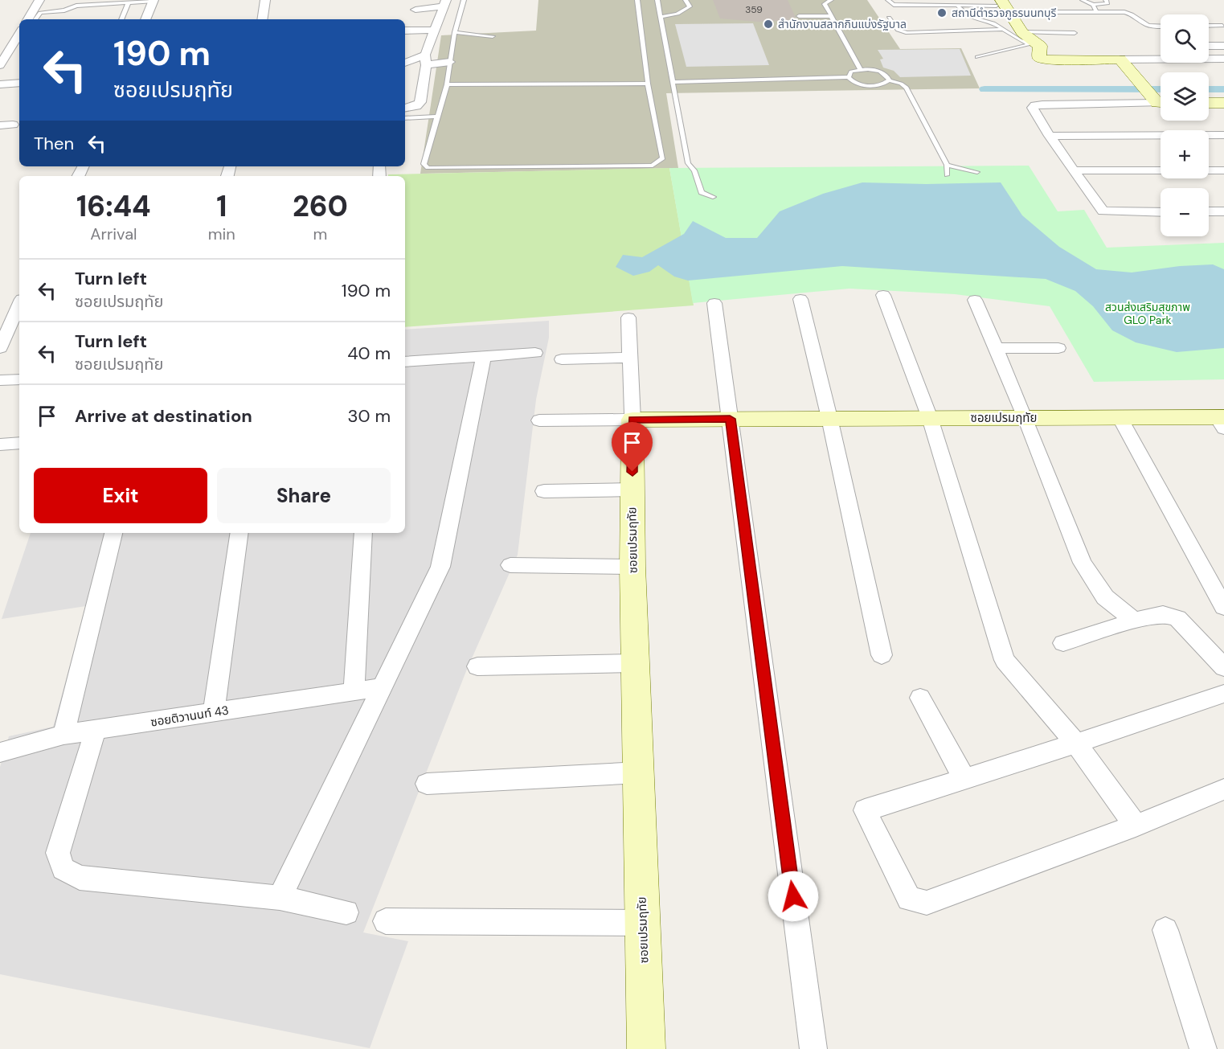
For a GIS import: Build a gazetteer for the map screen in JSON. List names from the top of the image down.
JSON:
{
  "streets": {
    "street": ["ซอยเปรมฤทัย", "ซอยติวานนท์ 43"]
  },
  "parks": ["สวนส่งเสริมสุขภาพ GLO Park"],
  "places": ["สถานีตำรวจภูธรนนทบุรี", "สำนักงานสลากกินแบ่งรัฐบาล"],
  "house_numbers": ["359"],
  "page": {
    "map_buttons": ["+", "−"],
    "turn": ["190 m", "ซอยเปรมฤทัย"],
    "then": "Then",
    "eta": [
      "16:44",
      "Arrival",
      "1",
      "min",
      "260",
      "m"
    ],
    "list": [
      {
        "name": "Turn left",
        "note": "ซอยเปรมฤทัย",
        "value": "190 m"
      },
      {
        "name": "Turn left",
        "note": "ซอยเปรมฤทัย",
        "value": "40 m"
      },
      {
        "name": "Arrive at destination",
        "value": "30 m"
      }
    ],
    "buttons": ["Exit", "Share"]
  }
}
